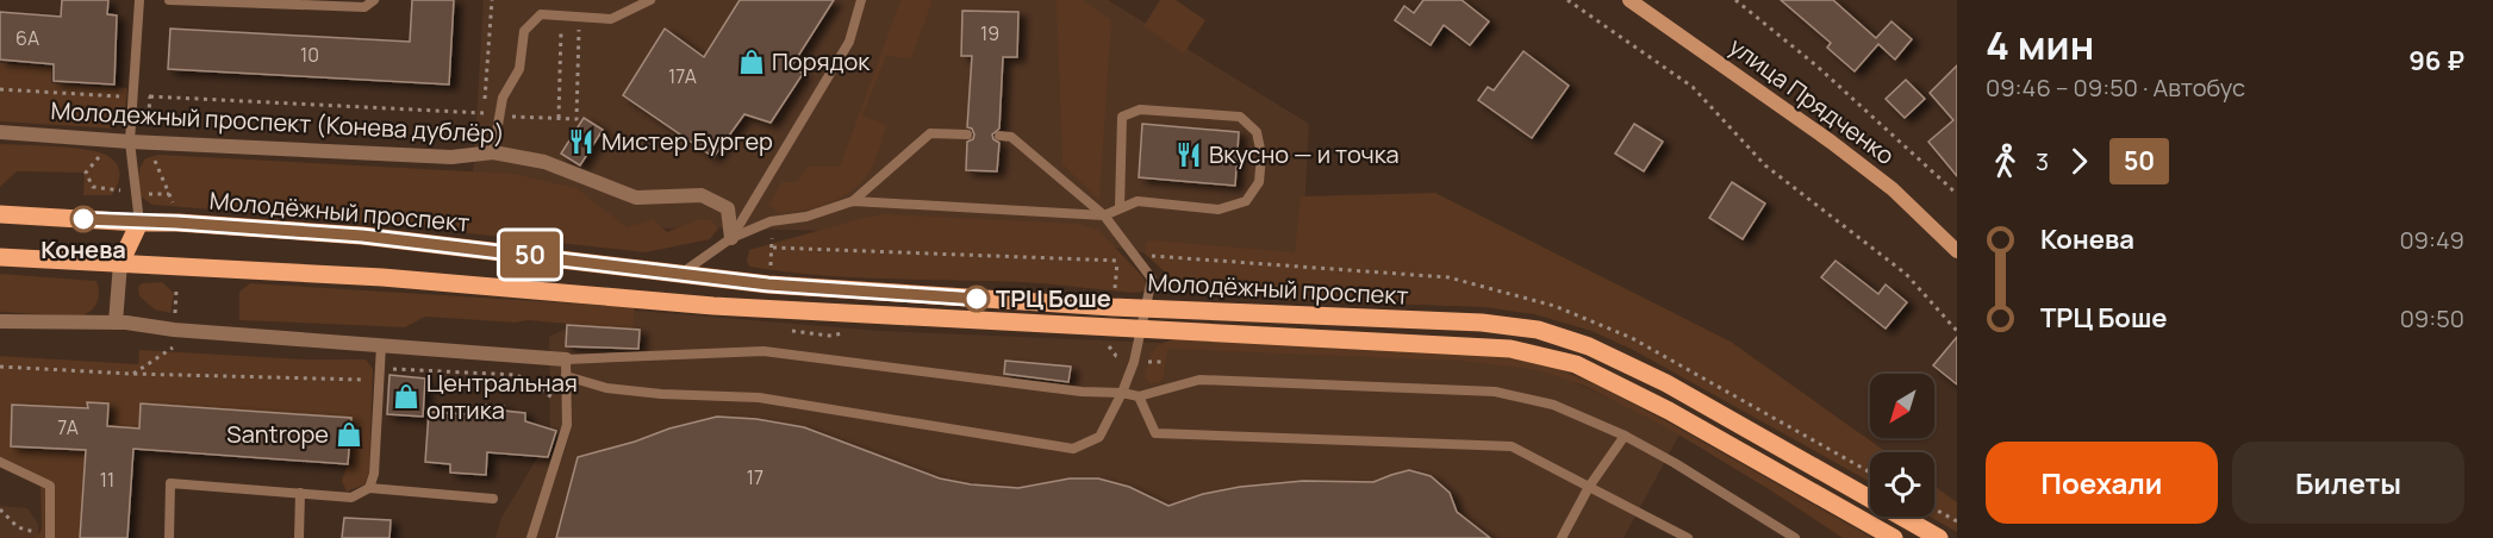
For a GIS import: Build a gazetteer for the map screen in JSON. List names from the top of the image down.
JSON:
{
  "streets": {
    "main road": ["улица Прядченко", "Молодёжный проспект"],
    "street": ["Молодежный проспект (Конева дублёр)"]
  },
  "places": {
    "shop": ["Порядок", "Центральная оптика", "Santrope"],
    "restaurant": ["Мистер Бургер", "Вкусно — и точка"],
    "other": ["Конева", "ТРЦ Боше"]
  },
  "lines": ["bus line 50"],
  "house_numbers": [
    "19",
    "6А",
    "10",
    "17А",
    "7А",
    "17",
    "11"
  ],
  "north": "bottom left",
  "page": {
    "on_map": "50",
    "heading": ["4 мин", "09:46 – 09:50 · Автобус", "96 ₽"],
    "legs": ["3", "50"],
    "list": [
      {
        "name": "Конева",
        "value": "09:49"
      },
      {
        "name": "ТРЦ Боше",
        "value": "09:50"
      }
    ],
    "buttons": ["Поехали", "Билеты"]
  }
}
